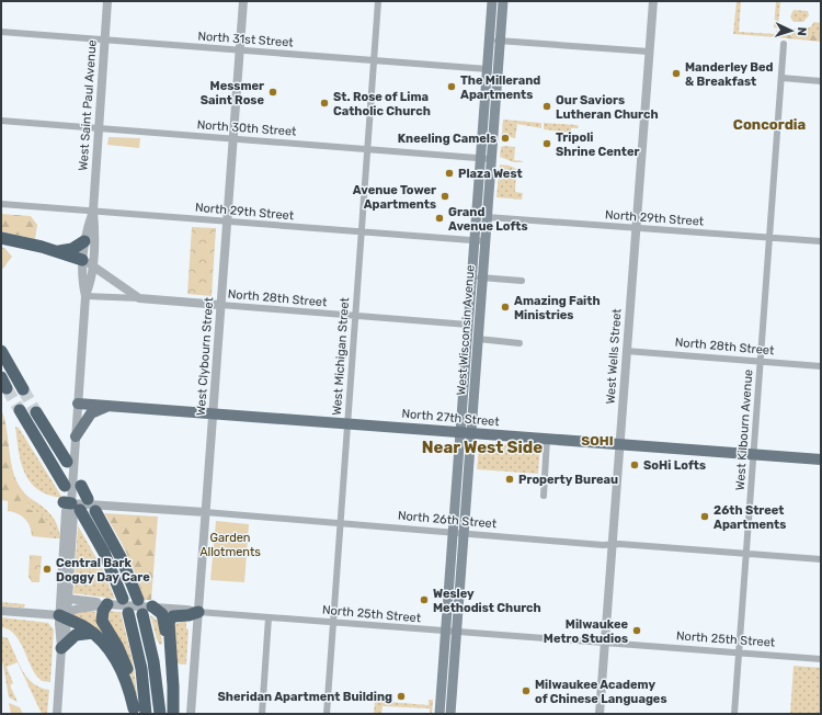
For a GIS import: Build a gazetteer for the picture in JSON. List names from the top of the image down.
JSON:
{
  "streets": {
    "main road": ["West Wisconsin Avenue", "North 27th Street"],
    "street": [
      "North 31st Street",
      "West Saint Paul Avenue",
      "North 30th Street",
      "North 29th Street",
      "North 28th Street",
      "West Clybourn Street",
      "West Michigan Street",
      "West Wells Street",
      "West Kilbourn Avenue",
      "North 26th Street",
      "North 25th Street"
    ]
  },
  "crossings": [
    ["North 31st Street", "West Saint Paul Avenue"],
    ["North 31st Street", "West Wisconsin Avenue"],
    ["North 31st Street", "West Clybourn Street"],
    ["North 31st Street", "West Michigan Street"],
    ["West Saint Paul Avenue", "North 30th Street"],
    ["West Saint Paul Avenue", "North 29th Street"],
    ["West Saint Paul Avenue", "North 28th Street"],
    ["West Saint Paul Avenue", "North 27th Street"],
    ["West Saint Paul Avenue", "North 26th Street"],
    ["West Saint Paul Avenue", "North 25th Street"],
    ["North 30th Street", "West Wisconsin Avenue"],
    ["North 30th Street", "West Clybourn Street"],
    ["North 30th Street", "West Michigan Street"],
    ["North 29th Street", "West Wisconsin Avenue"],
    ["North 29th Street", "West Clybourn Street"],
    ["North 29th Street", "West Michigan Street"],
    ["North 29th Street", "West Wells Street"],
    ["North 29th Street", "West Kilbourn Avenue"],
    ["North 28th Street", "West Wisconsin Avenue"],
    ["North 28th Street", "West Clybourn Street"],
    ["North 28th Street", "West Michigan Street"],
    ["North 28th Street", "West Wells Street"],
    ["North 28th Street", "West Kilbourn Avenue"],
    ["West Wisconsin Avenue", "North 27th Street"],
    ["West Wisconsin Avenue", "North 26th Street"],
    ["West Wisconsin Avenue", "North 25th Street"],
    ["West Clybourn Street", "North 27th Street"],
    ["West Clybourn Street", "North 26th Street"],
    ["West Clybourn Street", "North 25th Street"],
    ["West Michigan Street", "North 27th Street"],
    ["West Michigan Street", "North 26th Street"],
    ["West Michigan Street", "North 25th Street"],
    ["West Wells Street", "North 27th Street"],
    ["West Wells Street", "North 26th Street"],
    ["West Wells Street", "North 25th Street"],
    ["North 27th Street", "West Kilbourn Avenue"],
    ["West Kilbourn Avenue", "North 26th Street"],
    ["West Kilbourn Avenue", "North 25th Street"]
  ],
  "districts": ["Concordia", "SOHI", "Near West Side"],
  "parks": ["Garden Allotments"],
  "places": [
    "Manderley Bed & Breakfast",
    "The Millerand Apartments",
    "Messmer Saint Rose",
    "St. Rose of Lima Catholic Church",
    "Our Saviors Lutheran Church",
    "Kneeling Camels",
    "Tripoli Shrine Center",
    "Plaza West",
    "Avenue Tower Apartments",
    "Grand Avenue Lofts",
    "Amazing Faith Ministries",
    "SoHi Lofts",
    "Property Bureau",
    "26th Street Apartments",
    "Central Bark Doggy Day Care",
    "Wesley Methodist Church",
    "Milwaukee Metro Studios",
    "Milwaukee Academy of Chinese Languages",
    "Sheridan Apartment Building"
  ],
  "north": "right"
}
